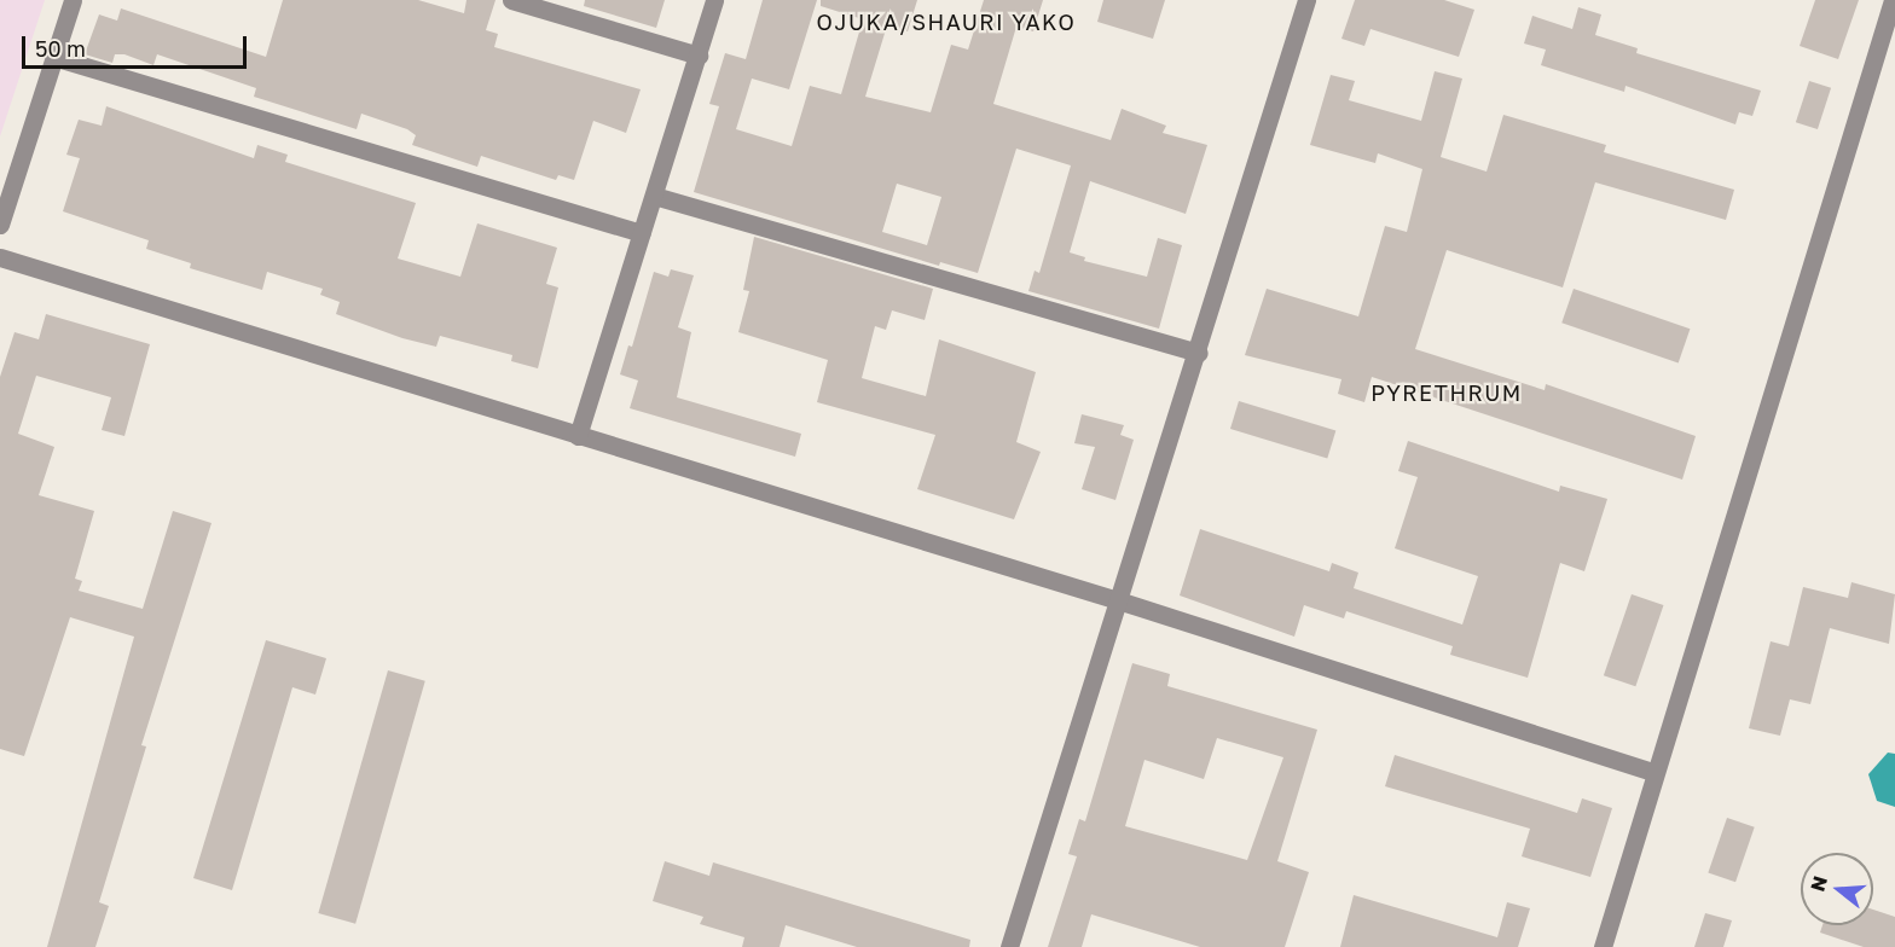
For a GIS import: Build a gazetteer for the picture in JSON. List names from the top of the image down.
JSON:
{
  "districts": ["OJUKA/SHAURI YAKO", "PYRETHRUM"],
  "scale_bar": "50 m",
  "north": "left"
}
